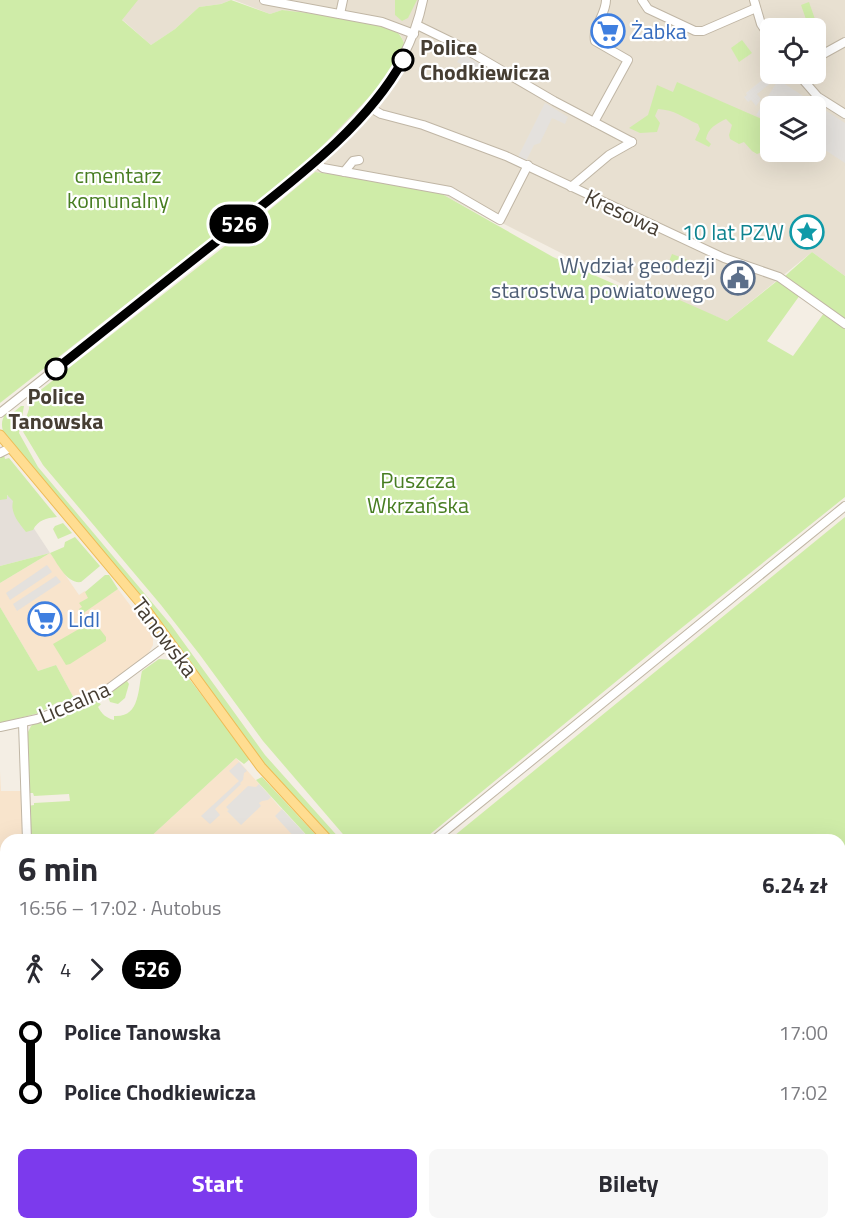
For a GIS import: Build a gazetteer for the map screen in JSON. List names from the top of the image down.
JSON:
{
  "streets": {
    "main road": ["Tanowska"],
    "street": ["Kresowa", "Licealna"]
  },
  "crossings": [
    ["Tanowska", "Licealna"]
  ],
  "parks": ["cmentarz komunalny", "Puszcza Wkrzańska"],
  "places": {
    "supermarket": ["Żabka", "Lidl"],
    "other": ["Police Chodkiewicza", "Police Tanowska"],
    "place": ["10 lat PZW"],
    "public building": ["Wydział geodezji starostwa powiatowego"]
  },
  "lines": ["bus line 526"],
  "page": {
    "on_map": "526",
    "heading": ["6 min", "16:56 – 17:02 · Autobus", "6.24 zł"],
    "legs": ["4", "526"],
    "list": [
      {
        "name": "Police Tanowska",
        "value": "17:00"
      },
      {
        "name": "Police Chodkiewicza",
        "value": "17:02"
      }
    ],
    "buttons": ["Start", "Bilety"]
  }
}
